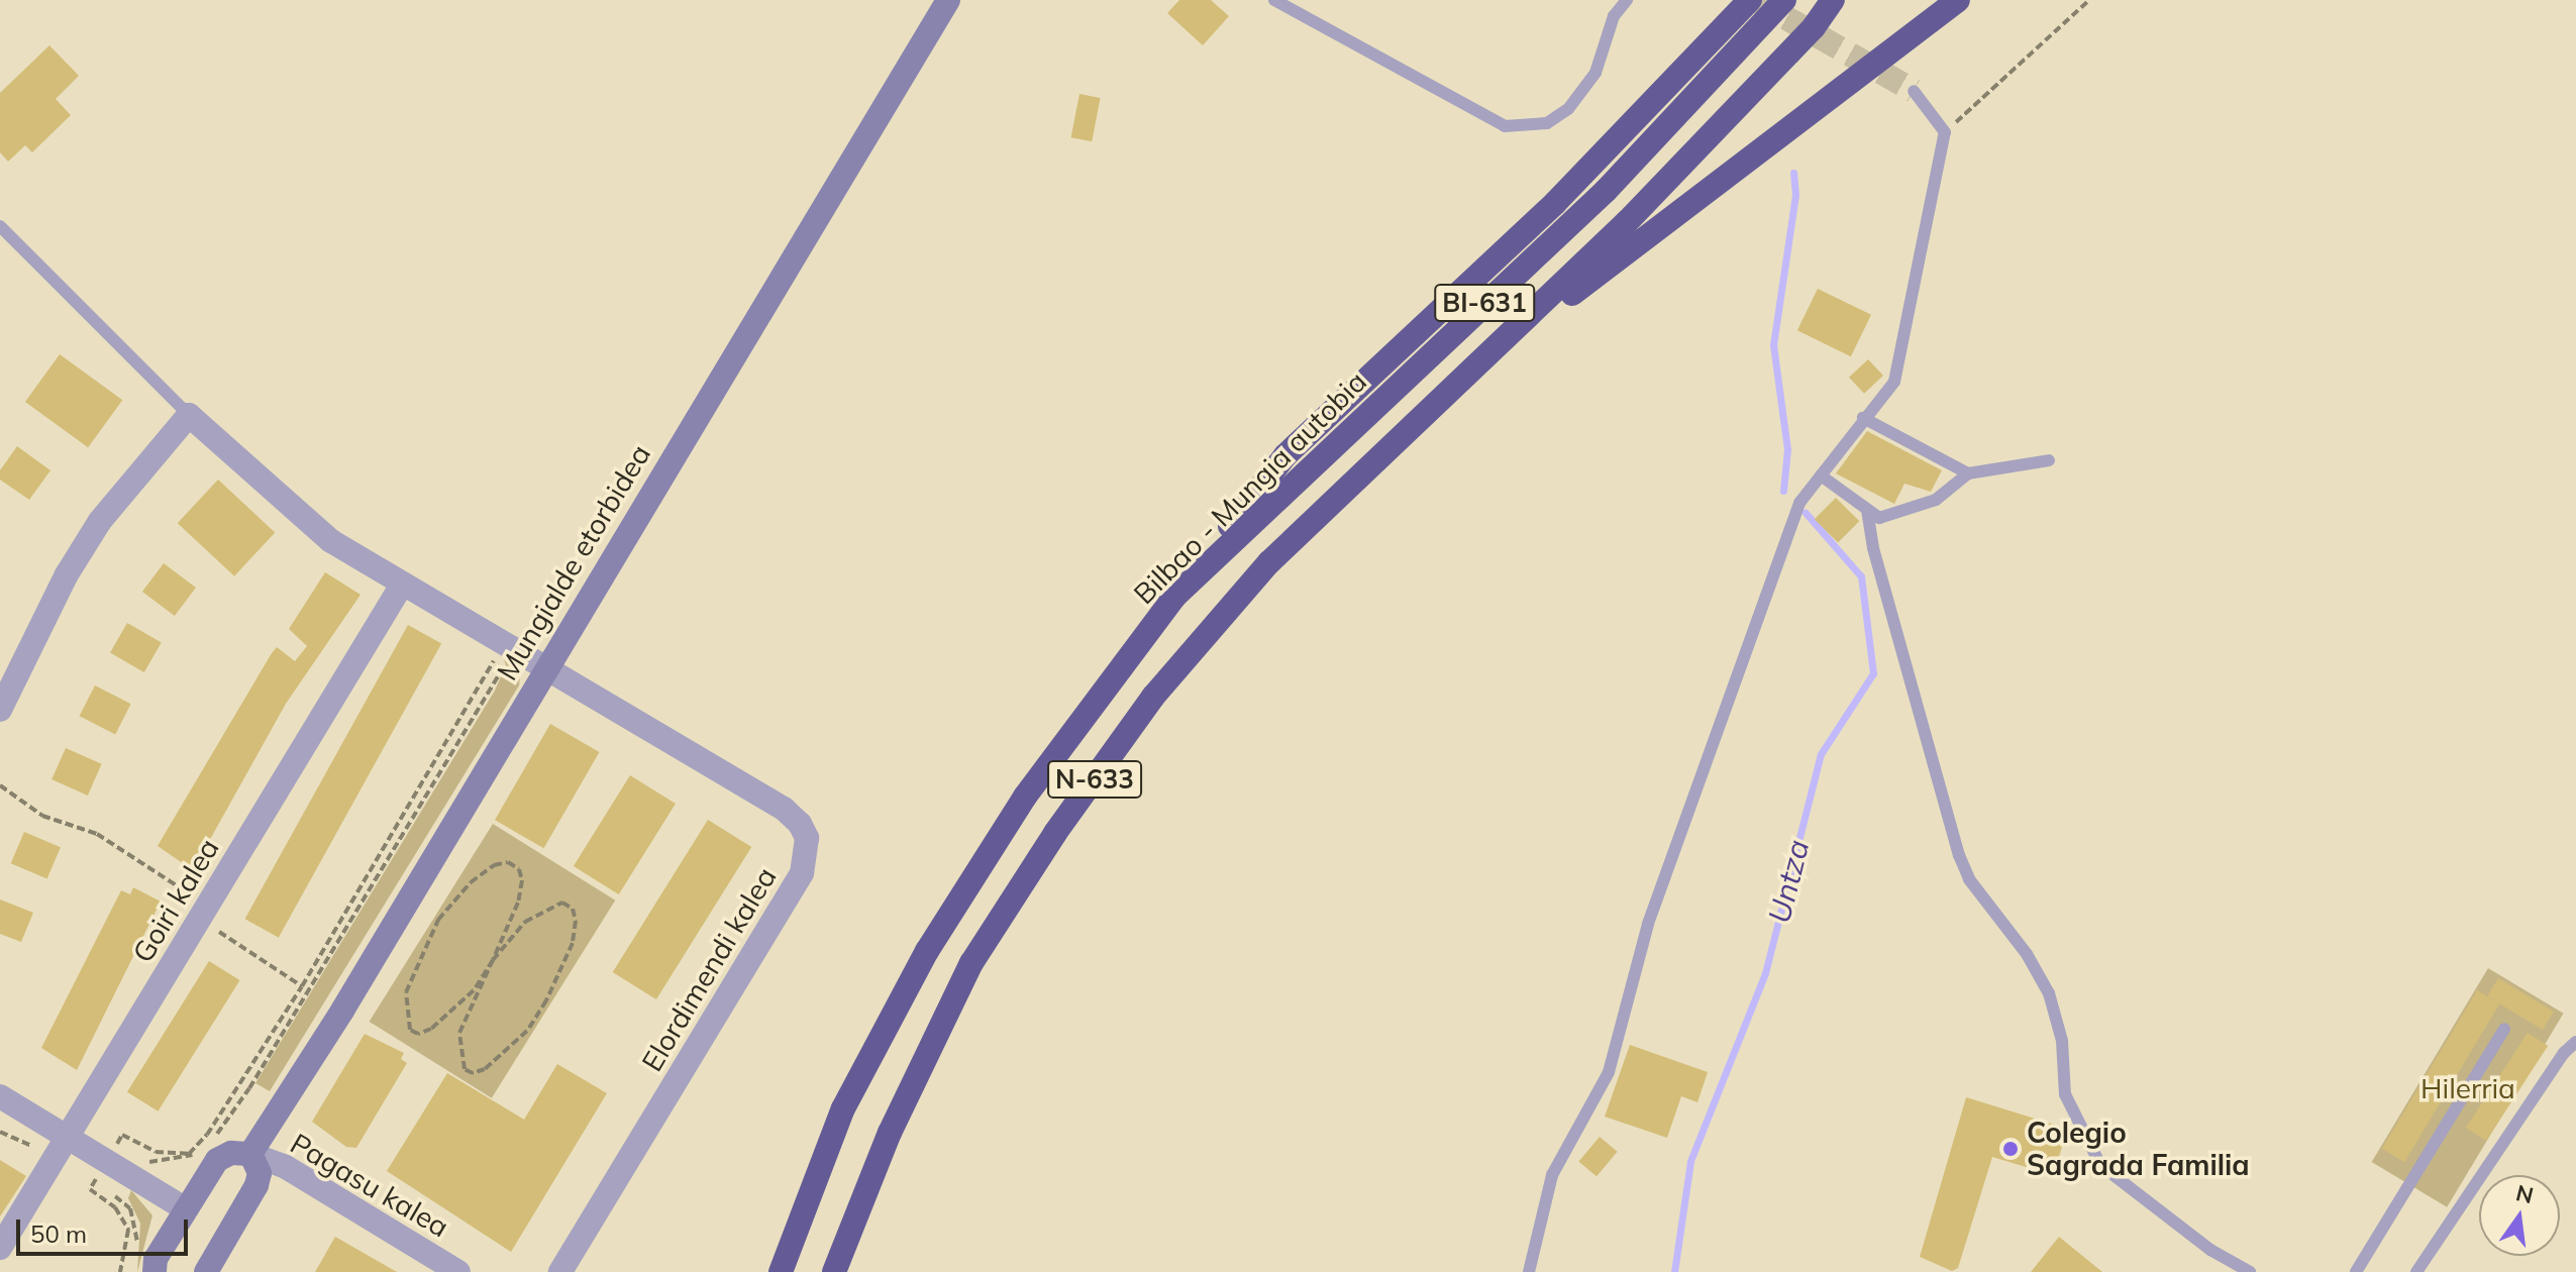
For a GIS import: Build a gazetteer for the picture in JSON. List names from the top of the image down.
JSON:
{
  "streets": {
    "highway": ["BI-631", "Bilbao - Mungia autobia", "N-633"],
    "street": [
      "Mungialde etorbidea",
      "Goiri kalea",
      "Elordimendi kalea",
      "Pagasu kalea"
    ]
  },
  "crossings": [
    ["BI-631", "N-633"],
    ["Bilbao - Mungia autobia", "N-633"],
    ["Mungialde etorbidea", "Elordimendi kalea"],
    ["Mungialde etorbidea", "Pagasu kalea"],
    ["Goiri kalea", "Elordimendi kalea"]
  ],
  "water": ["Untza"],
  "parks": ["Hilerria"],
  "places": ["Colegio Sagrada Familia"],
  "scale_bar": "50 m",
  "north": "top"
}
